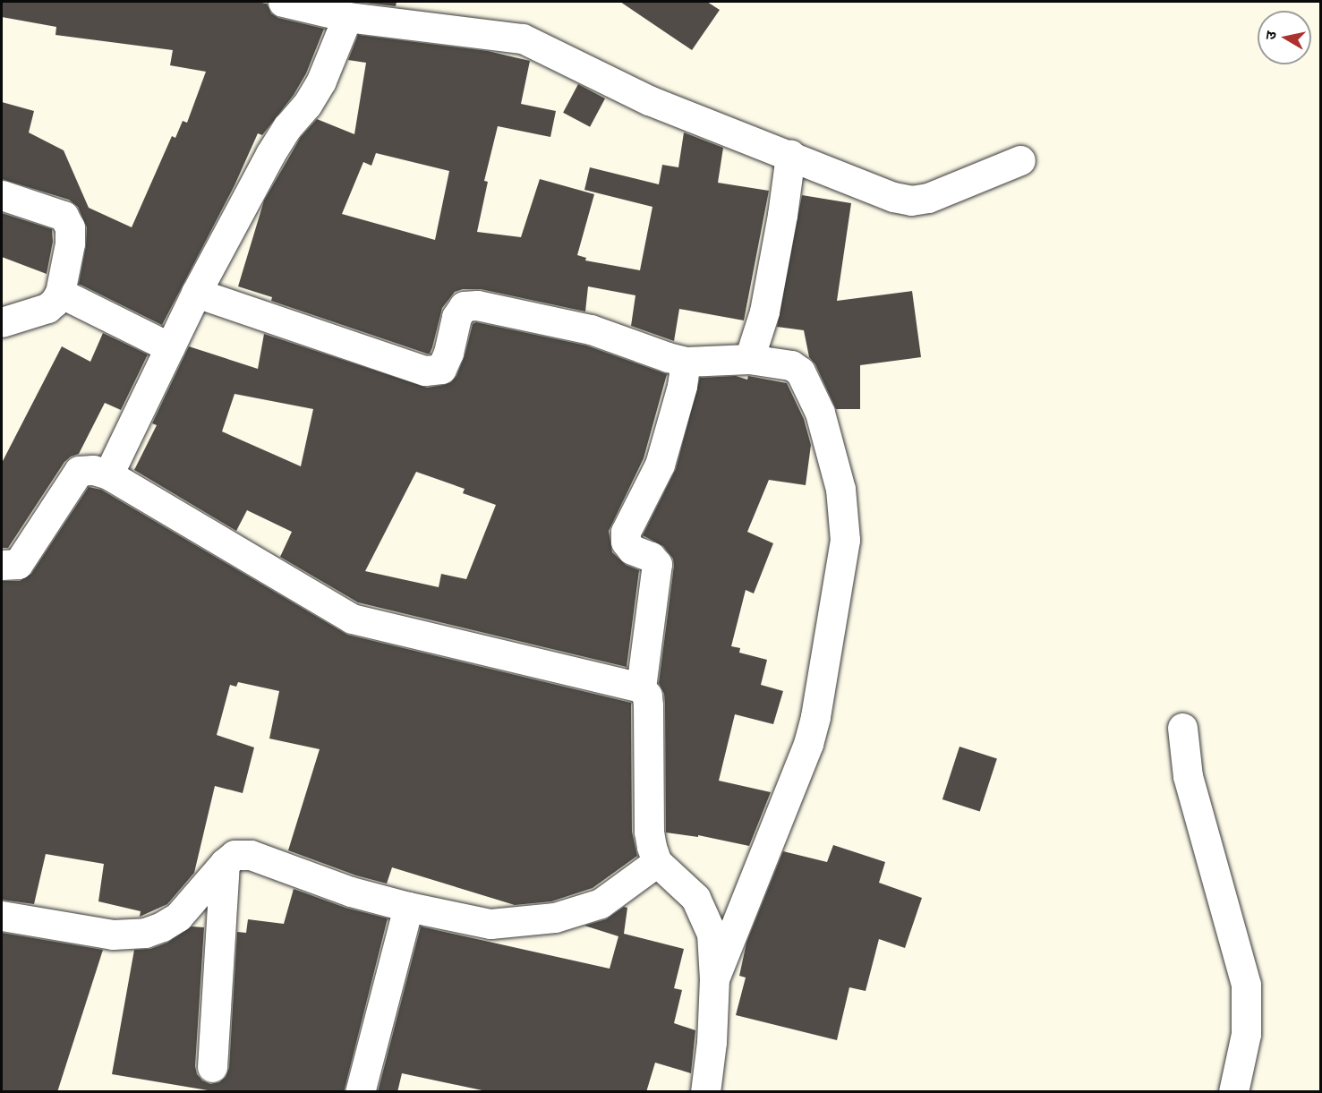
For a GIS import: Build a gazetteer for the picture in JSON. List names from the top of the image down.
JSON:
{
  "north": "left"
}
